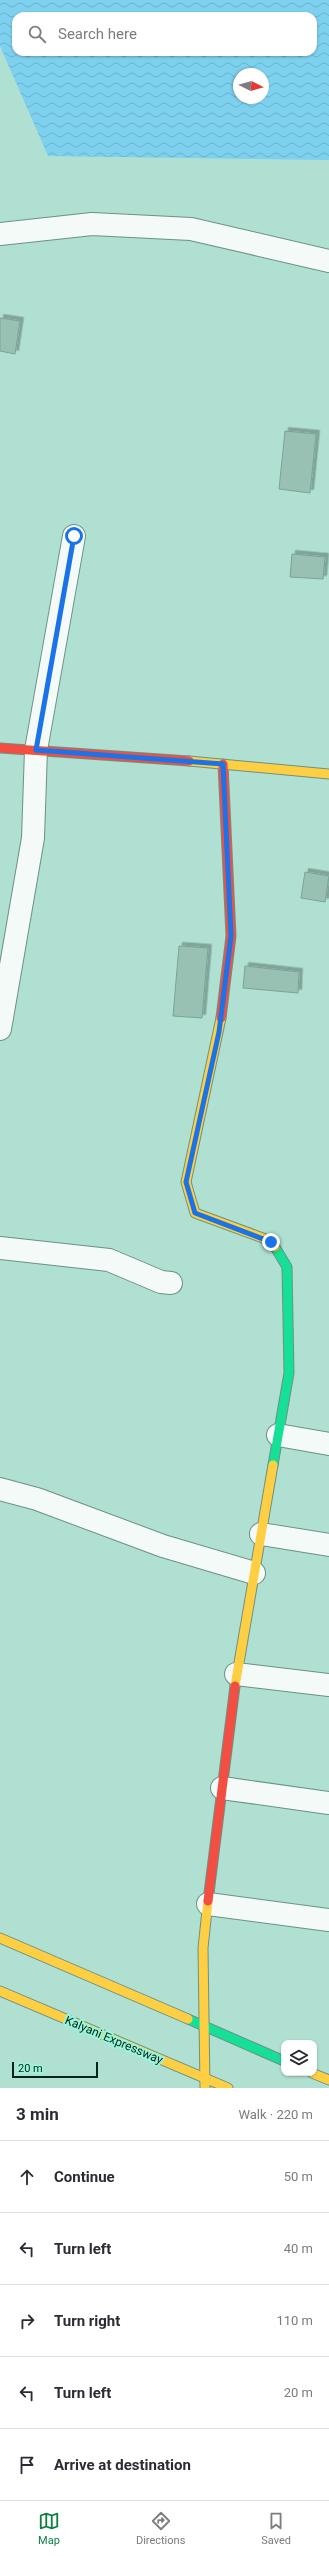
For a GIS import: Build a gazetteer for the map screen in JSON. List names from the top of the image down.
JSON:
{
  "streets": {
    "main road": ["Kalyani Expressway"]
  },
  "scale_bar": "20 m",
  "north": "right",
  "page": {
    "search": "Search here",
    "scale": "20 m",
    "heading": ["3 min", "Walk · 220 m"],
    "list": [
      ["Continue", "50 m"],
      ["Turn left", "40 m"],
      ["Turn right", "110 m"],
      ["Turn left", "20 m"],
      "Arrive at destination"
    ],
    "nav": ["Map", "Directions", "Saved"]
  }
}
